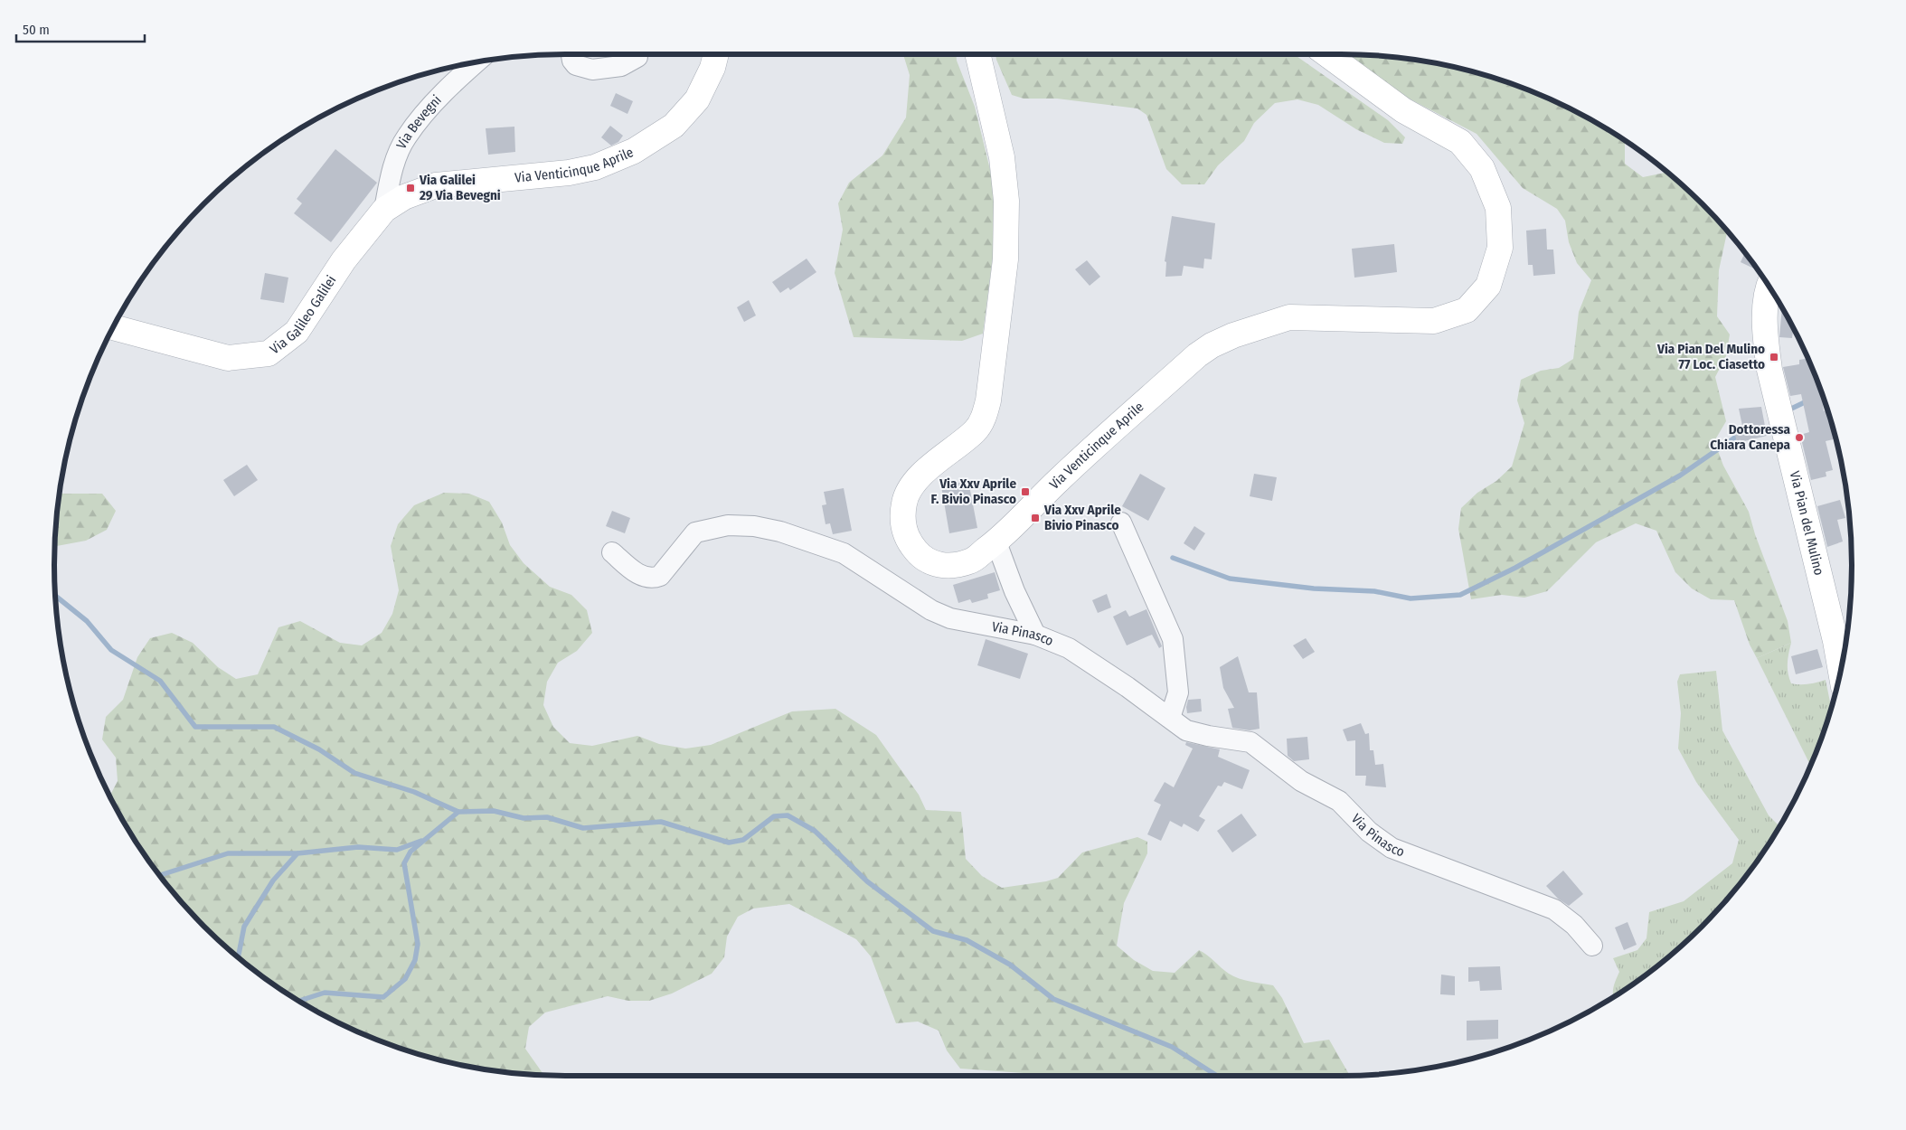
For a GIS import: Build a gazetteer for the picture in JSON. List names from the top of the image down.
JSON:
{
  "streets": {
    "main road": ["Via Venticinque Aprile", "Via Galileo Galilei", "Via Pian del Mulino"],
    "street": ["Via Bevegni", "Via Pinasco"]
  },
  "crossings": [
    ["Via Bevegni", "Via Venticinque Aprile"],
    ["Via Bevegni", "Via Galileo Galilei"],
    ["Via Venticinque Aprile", "Via Galileo Galilei"]
  ],
  "places": {
    "transit": [
      "Via Galilei 29 Via Bevegni",
      "Via Pian Del Mulino 77 Loc. Ciasetto",
      "Via Xxv Aprile F. Bivio Pinasco",
      "Via Xxv Aprile Bivio Pinasco"
    ],
    "other": ["Dottoressa Chiara Canepa"]
  },
  "scale_bar": "50 m"
}
